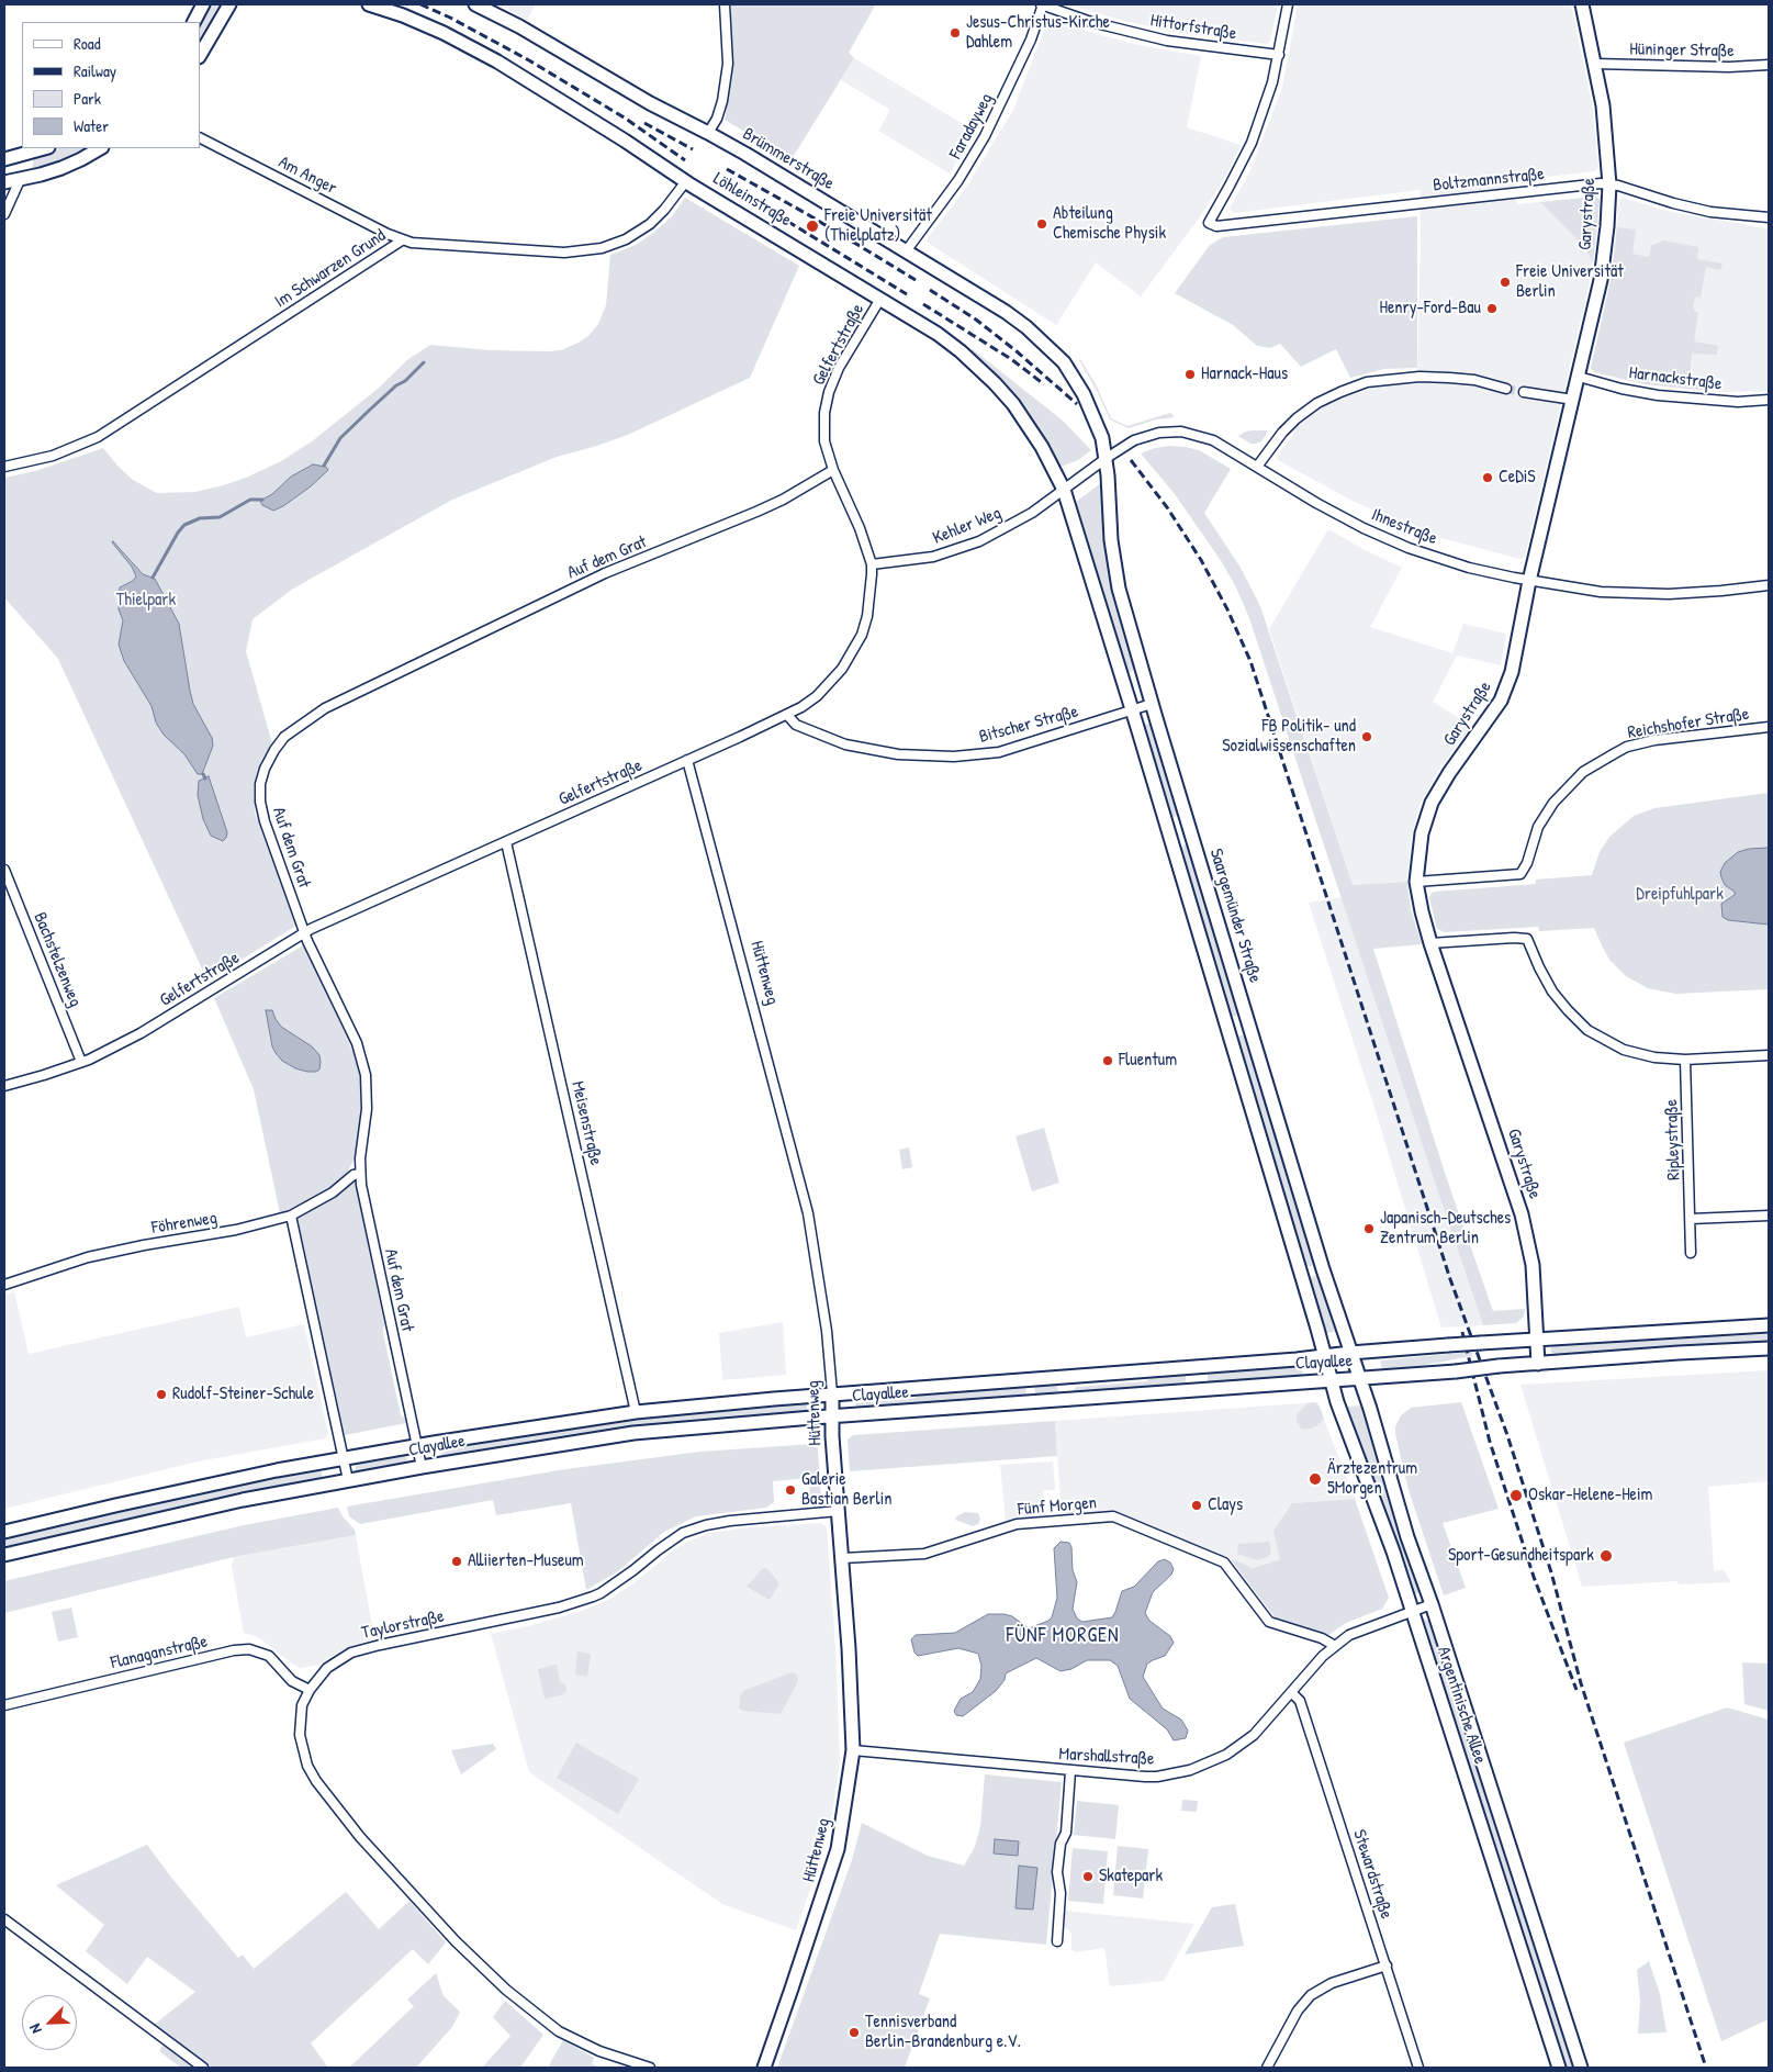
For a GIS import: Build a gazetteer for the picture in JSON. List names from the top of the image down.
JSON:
{
  "streets": {
    "main road": [
      "Brümmerstraße",
      "Löhleinstraße",
      "Garystraße",
      "Saargemünder Straße",
      "Hüttenweg",
      "Clayallee",
      "Argentinische Allee"
    ],
    "street": [
      "Hittorfstraße",
      "Hüninger Straße",
      "Faradayweg",
      "Am Anger",
      "Boltzmannstraße",
      "Im Schwarzen Grund",
      "Gelfertstraße",
      "Harnackstraße",
      "Kehler Weg",
      "Ihnestraße",
      "Auf dem Grat",
      "Reichshofer Straße",
      "Bitscher Straße",
      "Bachstelzenweg",
      "Meisenstraße",
      "Ripleystraße",
      "Föhrenweg",
      "Fünf Morgen",
      "Taylorstraße",
      "Flanaganstraße",
      "Marshallstraße",
      "Stewardstraße"
    ]
  },
  "crossings": [
    ["Hittorfstraße", "Faradayweg"],
    ["Hittorfstraße", "Boltzmannstraße"],
    ["Hüninger Straße", "Garystraße"],
    ["Faradayweg", "Brümmerstraße"],
    ["Brümmerstraße", "Ihnestraße"],
    ["Brümmerstraße", "Saargemünder Straße"],
    ["Am Anger", "Im Schwarzen Grund"],
    ["Boltzmannstraße", "Garystraße"],
    ["Löhleinstraße", "Im Schwarzen Grund"],
    ["Löhleinstraße", "Gelfertstraße"],
    ["Löhleinstraße", "Kehler Weg"],
    ["Löhleinstraße", "Ihnestraße"],
    ["Garystraße", "Harnackstraße"],
    ["Garystraße", "Ihnestraße"],
    ["Garystraße", "Reichshofer Straße"],
    ["Garystraße", "Clayallee"],
    ["Gelfertstraße", "Kehler Weg"],
    ["Gelfertstraße", "Auf dem Grat"],
    ["Gelfertstraße", "Bitscher Straße"],
    ["Gelfertstraße", "Bachstelzenweg"],
    ["Gelfertstraße", "Hüttenweg"],
    ["Gelfertstraße", "Meisenstraße"],
    ["Kehler Weg", "Ihnestraße"],
    ["Ihnestraße", "Saargemünder Straße"],
    ["Auf dem Grat", "Föhrenweg"],
    ["Auf dem Grat", "Clayallee"],
    ["Bitscher Straße", "Saargemünder Straße"],
    ["Saargemünder Straße", "Clayallee"],
    ["Saargemünder Straße", "Argentinische Allee"],
    ["Hüttenweg", "Clayallee"],
    ["Hüttenweg", "Fünf Morgen"],
    ["Hüttenweg", "Taylorstraße"],
    ["Hüttenweg", "Marshallstraße"],
    ["Meisenstraße", "Clayallee"],
    ["Clayallee", "Argentinische Allee"],
    ["Fünf Morgen", "Marshallstraße"],
    ["Taylorstraße", "Flanaganstraße"],
    ["Argentinische Allee", "Marshallstraße"],
    ["Marshallstraße", "Stewardstraße"]
  ],
  "districts": ["FÜNF MORGEN"],
  "parks": ["Thielpark", "Dreipfuhlpark"],
  "places": [
    "Jesus-Christus-Kirche Dahlem",
    "Abteilung Chemische Physik",
    "Freie Universität (Thielplatz)",
    "Freie Universität Berlin",
    "Henry-Ford-Bau",
    "Harnack-Haus",
    "CeDiS",
    "FB Politik- und Sozialwissenschaften",
    "Fluentum",
    "Japanisch-Deutsches Zentrum Berlin",
    "Rudolf-Steiner-Schule",
    "Ärztezentrum 5Morgen",
    "Galerie Bastian Berlin",
    "Oskar-Helene-Heim",
    "Clays",
    "Sport-Gesundheitspark",
    "Alliierten-Museum",
    "Skatepark",
    "Tennisverband Berlin-Brandenburg e.V."
  ],
  "legend": [
    "Road",
    "Railway",
    "Park",
    "Water"
  ],
  "north": "bottom left"
}
